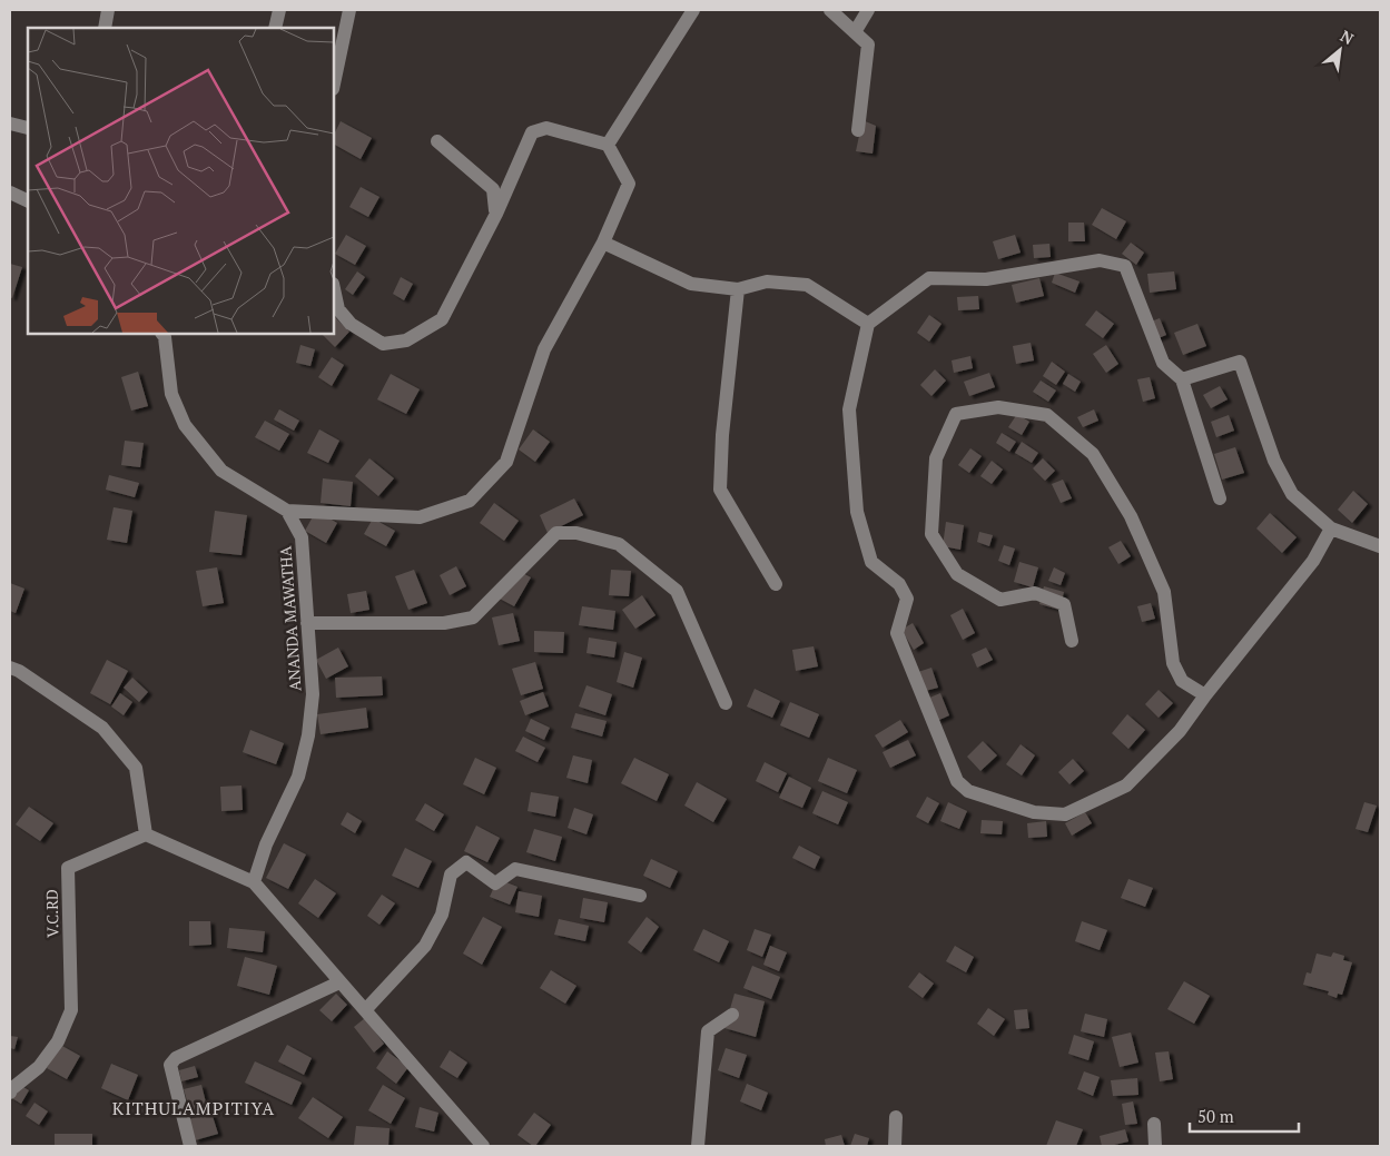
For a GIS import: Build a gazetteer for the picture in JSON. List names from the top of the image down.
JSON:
{
  "streets": {
    "street": ["ANANDA MAWATHA", "V.C.RD"]
  },
  "districts": ["KITHULAMPITIYA"],
  "scale_bar": "50 m",
  "north": "top right"
}
